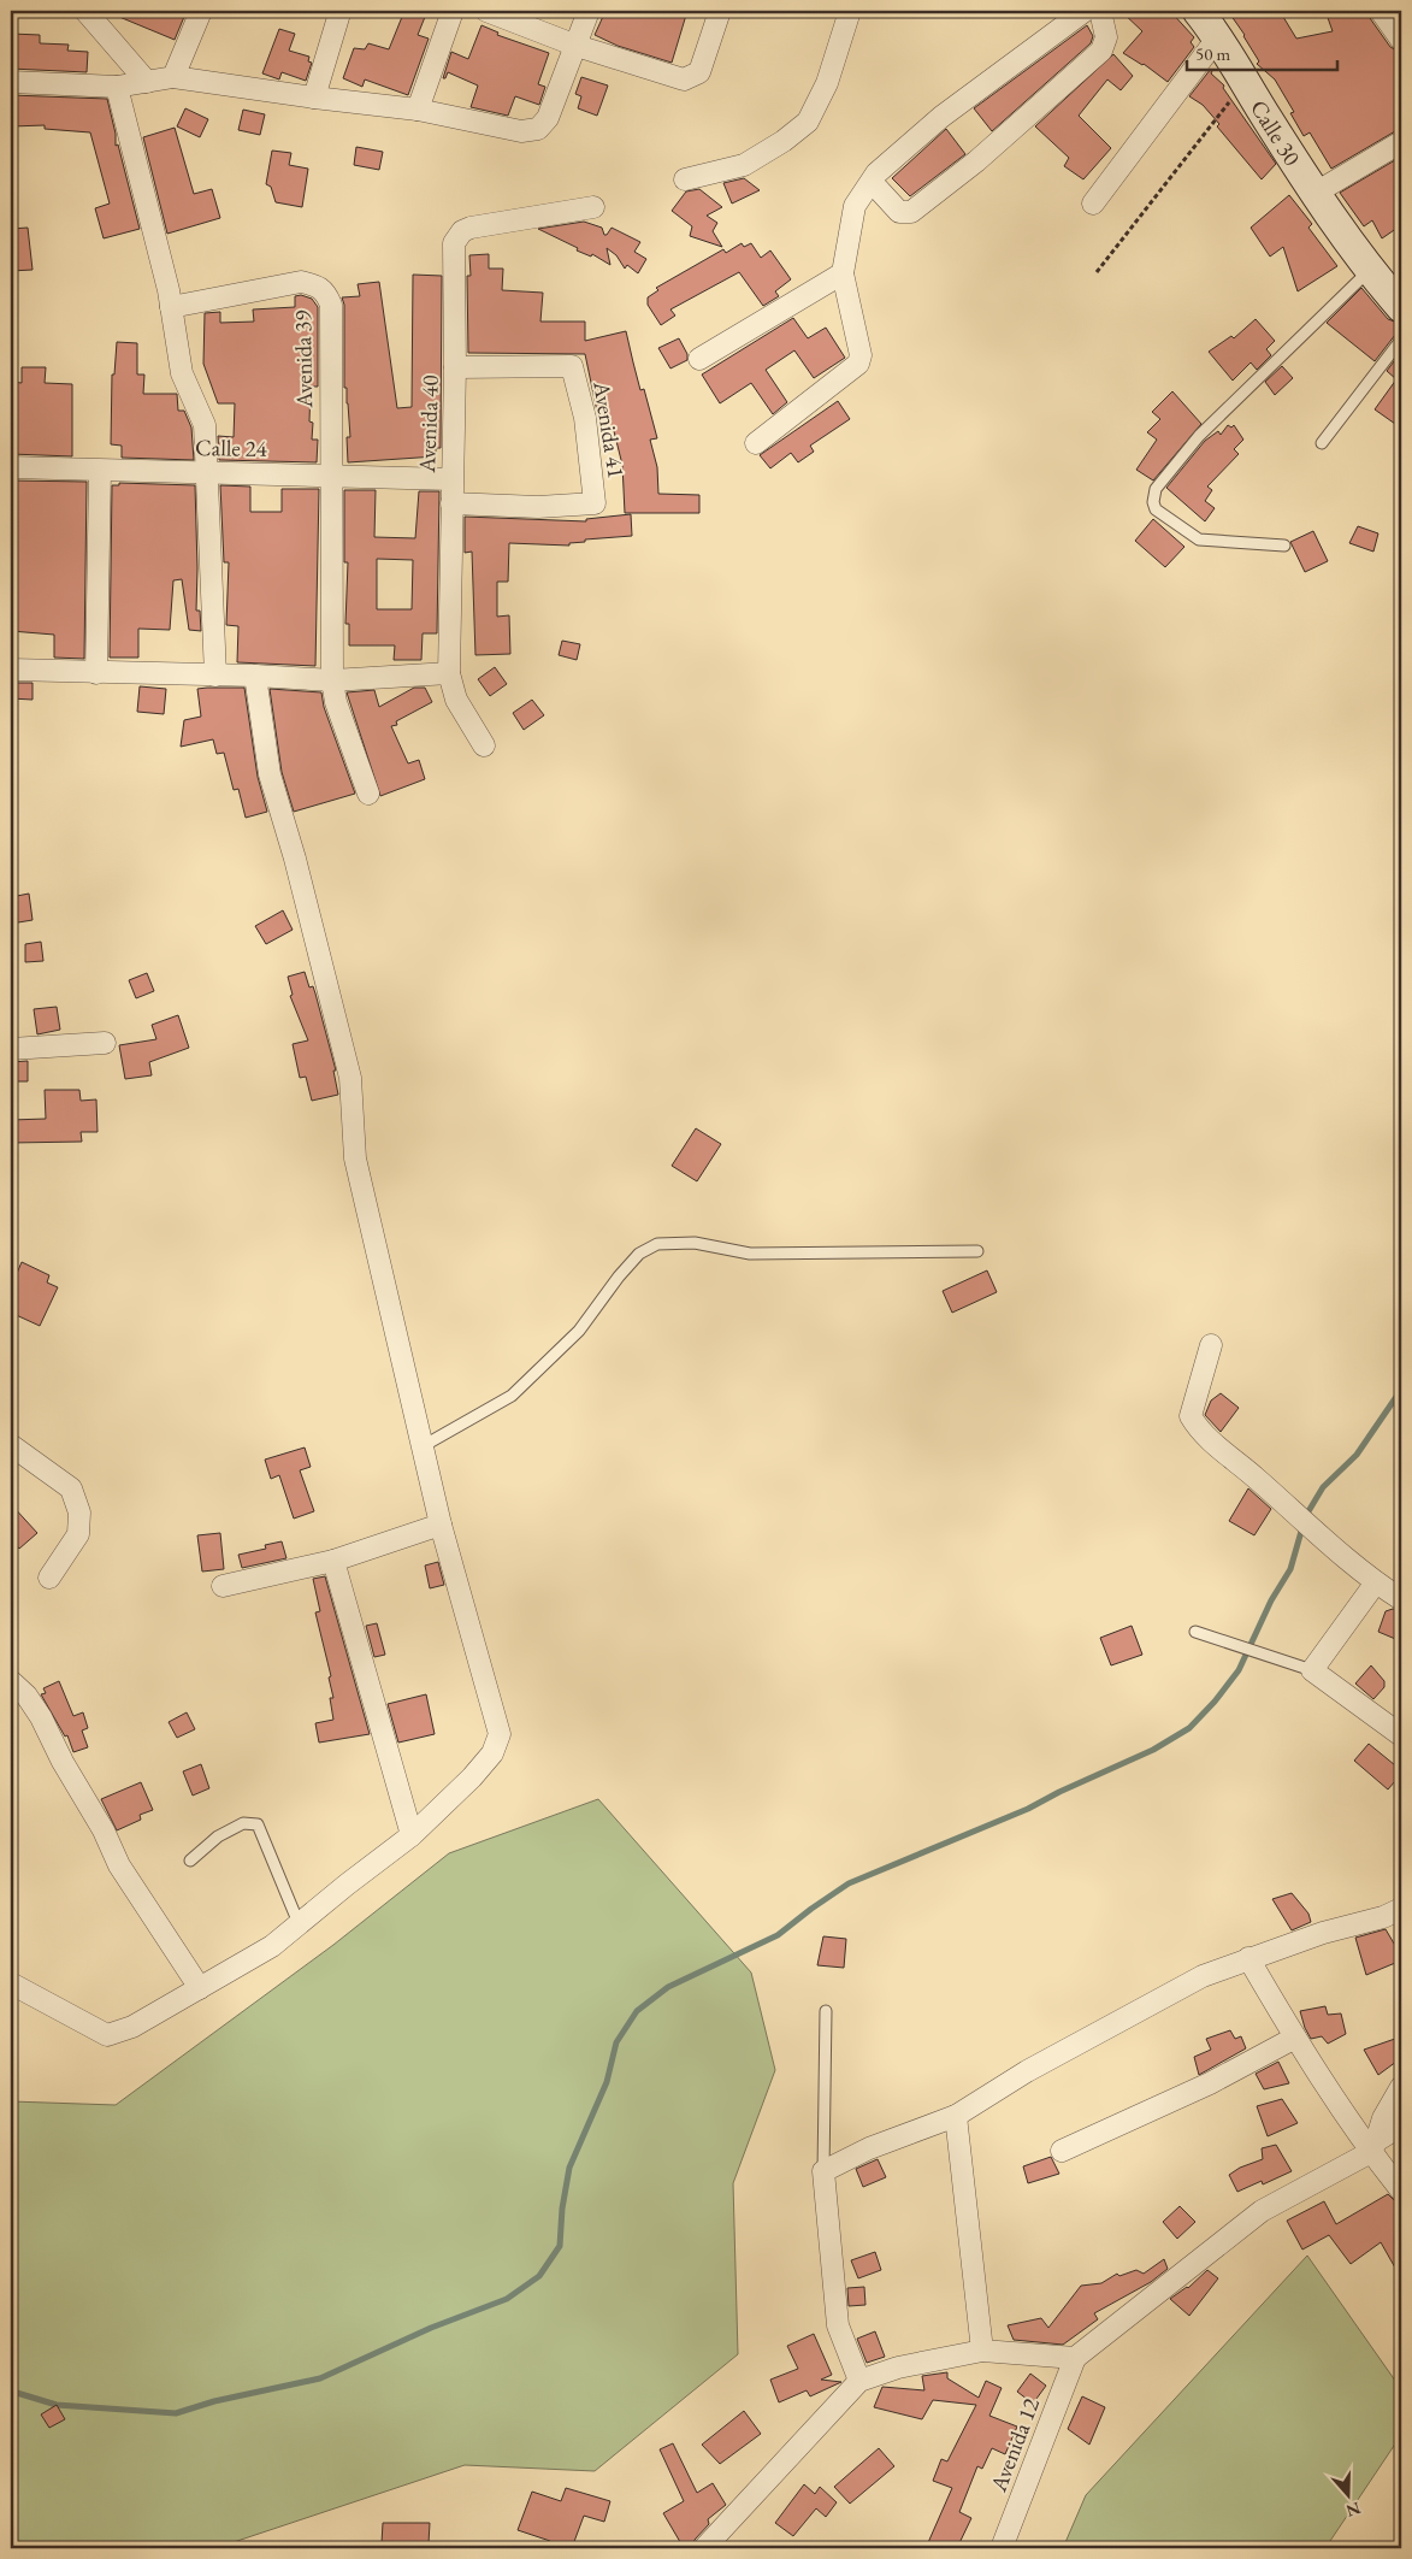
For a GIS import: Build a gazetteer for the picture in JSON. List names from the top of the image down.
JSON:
{
  "streets": {
    "main road": ["Calle 30"],
    "street": [
      "Avenida 39",
      "Avenida 40",
      "Avenida 41",
      "Calle 24",
      "Avenida 12"
    ]
  },
  "crossings": [
    ["Avenida 39", "Calle 24"],
    ["Avenida 40", "Avenida 41"],
    ["Avenida 40", "Calle 24"]
  ],
  "scale_bar": "50 m",
  "north": "bottom"
}
